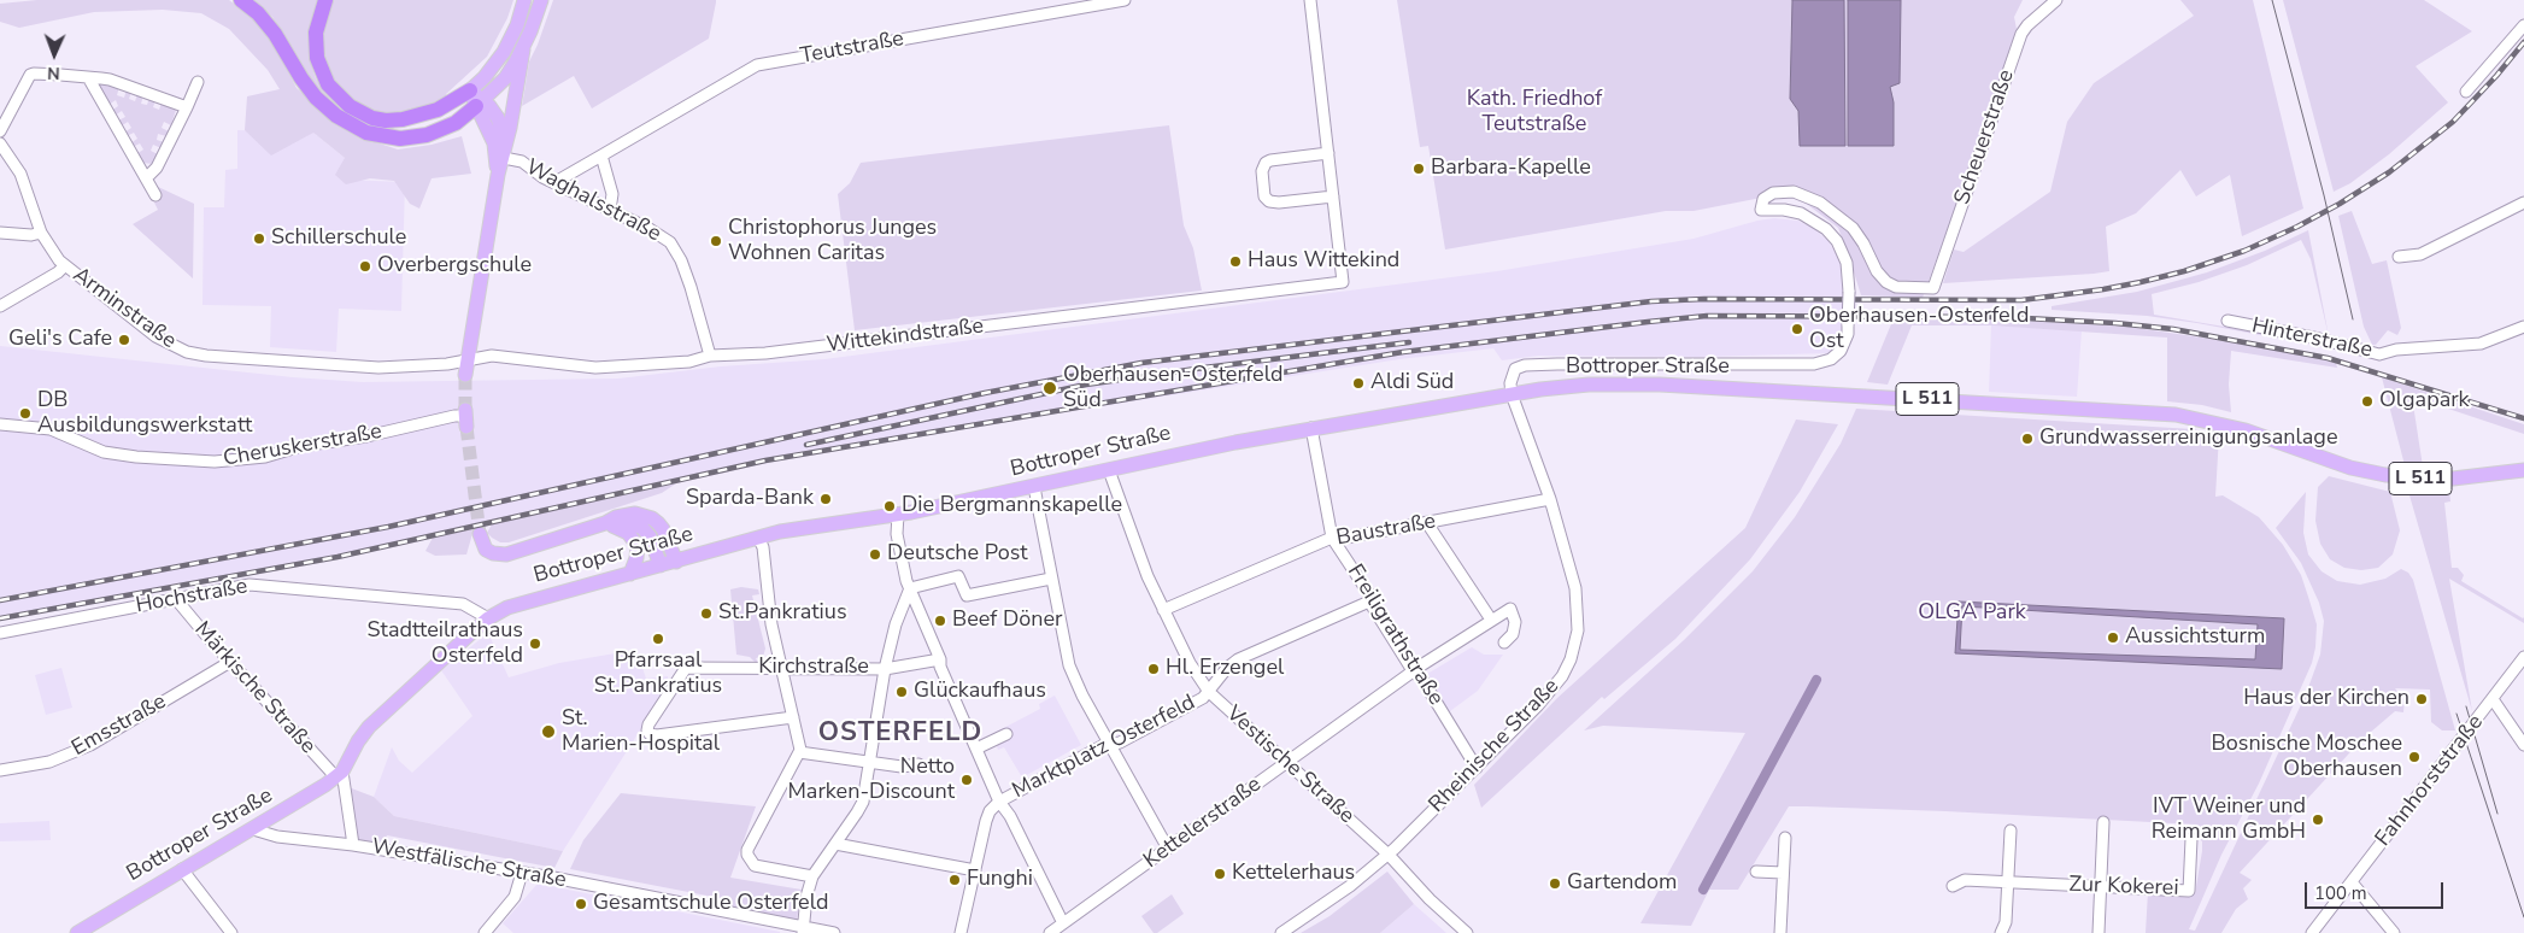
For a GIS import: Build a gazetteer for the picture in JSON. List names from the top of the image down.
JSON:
{
  "streets": {
    "main road": ["Bottroper Straße", "L 511"],
    "street": [
      "Teutstraße",
      "Scheuerstraße",
      "Waghalsstraße",
      "Arminstraße",
      "Wittekindstraße",
      "Hinterstraße",
      "Cheruskerstraße",
      "Baustraße",
      "Hochstraße",
      "Freiligrathstraße",
      "Kirchstraße",
      "Märkische Straße",
      "Emsstraße",
      "Rheinische Straße",
      "Marktplatz Osterfeld",
      "Vestische Straße",
      "Fahnhorststraße",
      "Kettelerstraße",
      "Westfälische Straße",
      "Zur Kokerei"
    ]
  },
  "crossings": [
    ["Teutstraße", "Waghalsstraße"],
    ["Scheuerstraße", "Bottroper Straße"],
    ["Scheuerstraße", "Rheinische Straße"],
    ["Waghalsstraße", "Wittekindstraße"],
    ["Arminstraße", "Wittekindstraße"],
    ["Bottroper Straße", "Hochstraße"],
    ["Bottroper Straße", "Freiligrathstraße"],
    ["Bottroper Straße", "Märkische Straße"],
    ["Bottroper Straße", "Rheinische Straße"],
    ["Bottroper Straße", "Vestische Straße"],
    ["Bottroper Straße", "Westfälische Straße"],
    ["Baustraße", "Freiligrathstraße"],
    ["Baustraße", "Rheinische Straße"],
    ["Baustraße", "Vestische Straße"],
    ["Hochstraße", "Märkische Straße"],
    ["Freiligrathstraße", "Rheinische Straße"],
    ["Freiligrathstraße", "Marktplatz Osterfeld"],
    ["Freiligrathstraße", "Kettelerstraße"],
    ["Märkische Straße", "Emsstraße"],
    ["Märkische Straße", "Westfälische Straße"],
    ["Rheinische Straße", "Vestische Straße"],
    ["Marktplatz Osterfeld", "Vestische Straße"],
    ["Vestische Straße", "Kettelerstraße"]
  ],
  "districts": ["OSTERFELD"],
  "parks": ["Kath. Friedhof Teutstraße", "OLGA Park"],
  "places": [
    "Barbara-Kapelle",
    "Schillerschule",
    "Christophorus Junges Wohnen Caritas",
    "Haus Wittekind",
    "Overbergschule",
    "Oberhausen-Osterfeld Ost",
    "Geli's Cafe",
    "Aldi Süd",
    "Oberhausen-Osterfeld Süd",
    "Olgapark",
    "DB Ausbildungswerkstatt",
    "Grundwasserreinigungsanlage",
    "Sparda-Bank",
    "Die Bergmannskapelle",
    "Deutsche Post",
    "St.Pankratius",
    "Beef Döner",
    "Aussichtsturm",
    "Pfarrsaal St.Pankratius",
    "Stadtteilrathaus Osterfeld",
    "Hl. Erzengel",
    "Glückaufhaus",
    "Haus der Kirchen",
    "St. Marien-Hospital",
    "Bosnische Moschee Oberhausen",
    "Netto Marken-Discount",
    "IVT Weiner und Reimann GmbH",
    "Kettelerhaus",
    "Funghi",
    "Gartendom",
    "Gesamtschule Osterfeld"
  ],
  "scale_bar": "100 m",
  "north": "bottom"
}
